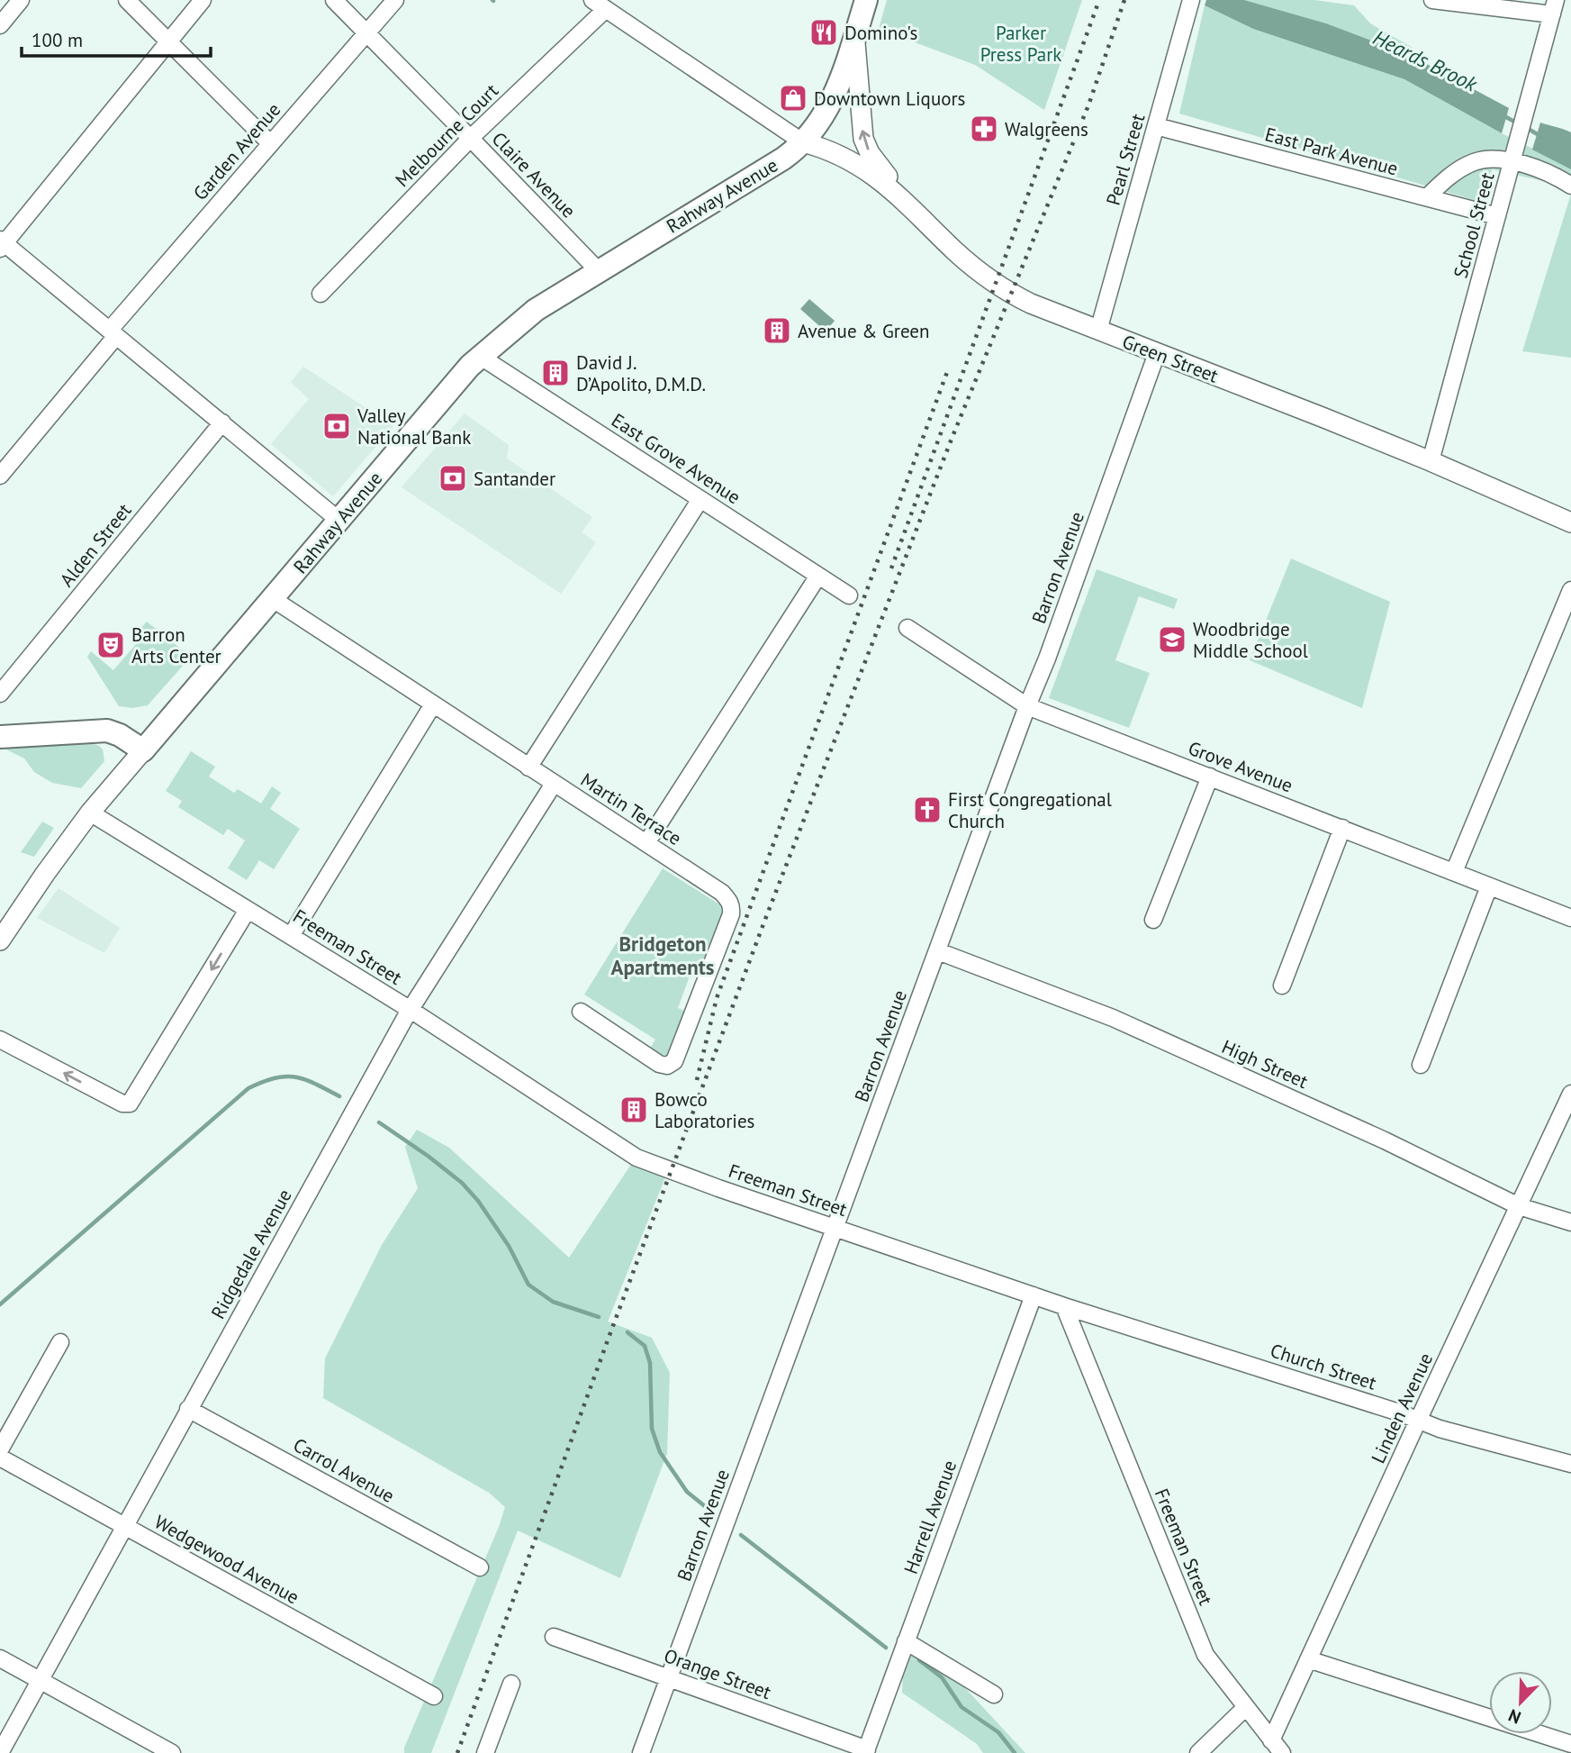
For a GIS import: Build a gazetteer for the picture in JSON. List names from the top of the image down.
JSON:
{
  "streets": {
    "main road": ["Rahway Avenue"],
    "street": [
      "Melbourne Court",
      "Garden Avenue",
      "East Park Avenue",
      "Pearl Street",
      "Claire Avenue",
      "School Street",
      "Green Street",
      "East Grove Avenue",
      "Alden Street",
      "Barron Avenue",
      "Grove Avenue",
      "Martin Terrace",
      "Freeman Street",
      "High Street",
      "Ridgedale Avenue",
      "Church Street",
      "Linden Avenue",
      "Carrol Avenue",
      "Harrell Avenue",
      "Wedgewood Avenue",
      "Orange Street"
    ]
  },
  "crossings": [
    ["Melbourne Court", "Claire Avenue"],
    ["Garden Avenue", "Claire Avenue"],
    ["East Park Avenue", "Pearl Street"],
    ["East Park Avenue", "School Street"],
    ["Pearl Street", "Green Street"],
    ["Claire Avenue", "Rahway Avenue"],
    ["Rahway Avenue", "Green Street"],
    ["Rahway Avenue", "East Grove Avenue"],
    ["Rahway Avenue", "Martin Terrace"],
    ["Rahway Avenue", "Freeman Street"],
    ["School Street", "Green Street"],
    ["Green Street", "Barron Avenue"],
    ["Barron Avenue", "Grove Avenue"],
    ["Barron Avenue", "Freeman Street"],
    ["Barron Avenue", "High Street"],
    ["Barron Avenue", "Orange Street"],
    ["Martin Terrace", "Ridgedale Avenue"],
    ["Freeman Street", "Ridgedale Avenue"],
    ["Freeman Street", "Church Street"],
    ["Freeman Street", "Linden Avenue"],
    ["Freeman Street", "Harrell Avenue"],
    ["High Street", "Linden Avenue"],
    ["Ridgedale Avenue", "Carrol Avenue"],
    ["Ridgedale Avenue", "Wedgewood Avenue"],
    ["Church Street", "Linden Avenue"],
    ["Harrell Avenue", "Orange Street"]
  ],
  "districts": ["Bridgeton Apartments"],
  "water": ["Heards Brook"],
  "parks": ["Parker Press Park"],
  "places": {
    "restaurant": ["Domino's"],
    "shop": ["Downtown Liquors"],
    "pharmacy": ["Walgreens"],
    "building": ["Avenue & Green", "David J. D’Apolito, D.M.D.", "Bowco Laboratories"],
    "bank": ["Valley National Bank", "Santander"],
    "school or university": ["Woodbridge Middle School"],
    "theatre": ["Barron Arts Center"],
    "church": ["First Congregational Church"]
  },
  "scale_bar": "100 m",
  "north": "bottom left"
}
